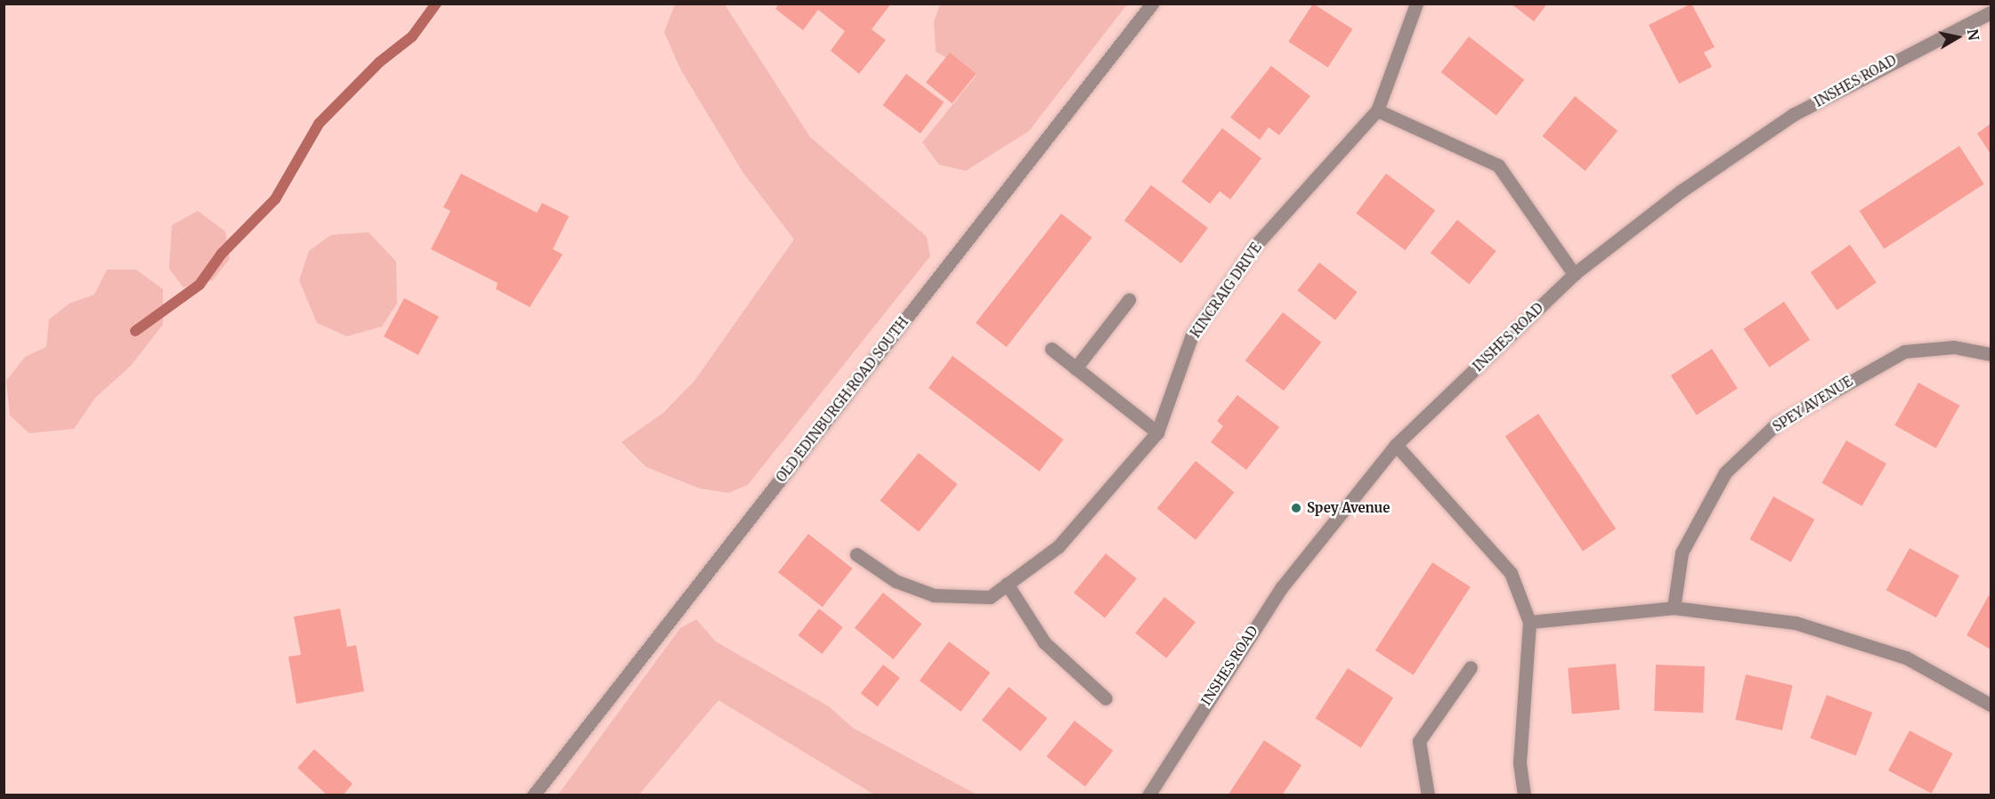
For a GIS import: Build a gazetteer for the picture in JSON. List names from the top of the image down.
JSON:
{
  "streets": {
    "street": [
      "INSHES ROAD",
      "KINCRAIG DRIVE",
      "OLD EDINBURGH ROAD SOUTH",
      "SPEY AVENUE"
    ]
  },
  "places": ["Spey Avenue"],
  "north": "right"
}
